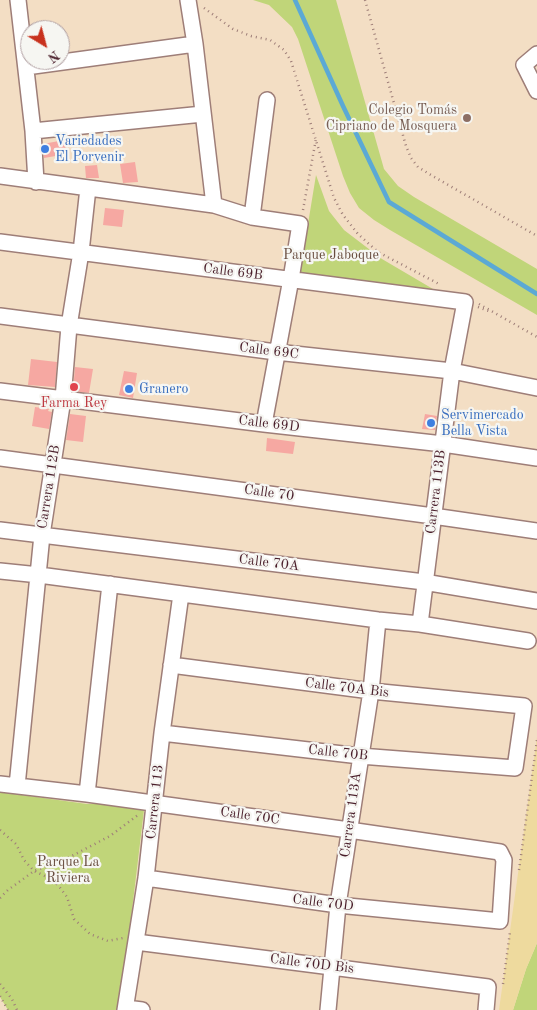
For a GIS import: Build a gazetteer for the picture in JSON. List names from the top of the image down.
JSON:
{
  "streets": {
    "street": [
      "Calle 69B",
      "Calle 69C",
      "Calle 69D",
      "Carrera 112B",
      "Carrera 113B",
      "Calle 70",
      "Calle 70A",
      "Calle 70A Bis",
      "Calle 70B",
      "Carrera 113",
      "Carrera 113A",
      "Calle 70C",
      "Calle 70D",
      "Calle 70D Bis"
    ]
  },
  "crossings": [
    ["Calle 69B", "Carrera 112B"],
    ["Calle 69B", "Carrera 113B"],
    ["Calle 69C", "Carrera 112B"],
    ["Calle 69C", "Carrera 113B"],
    ["Calle 69D", "Carrera 112B"],
    ["Calle 69D", "Carrera 113B"],
    ["Carrera 112B", "Calle 70"],
    ["Carrera 112B", "Calle 70A"],
    ["Carrera 112B", "Calle 70C"],
    ["Carrera 113B", "Calle 70"],
    ["Carrera 113B", "Calle 70A"],
    ["Calle 70A Bis", "Calle 70B"],
    ["Calle 70A Bis", "Carrera 113"],
    ["Calle 70A Bis", "Carrera 113A"],
    ["Calle 70B", "Carrera 113"],
    ["Calle 70B", "Carrera 113A"],
    ["Carrera 113", "Calle 70C"],
    ["Carrera 113", "Calle 70D"],
    ["Carrera 113", "Calle 70D Bis"],
    ["Carrera 113A", "Calle 70C"],
    ["Carrera 113A", "Calle 70D"],
    ["Carrera 113A", "Calle 70D Bis"],
    ["Calle 70C", "Calle 70D"]
  ],
  "parks": ["Parque Jaboque", "Parque La Riviera"],
  "places": [
    "Colegio Tomás Cipriano de Mosquera",
    "Variedades El Porvenir",
    "Farma Rey",
    "Granero",
    "Servimercado Bella Vista"
  ],
  "north": "bottom right"
}
